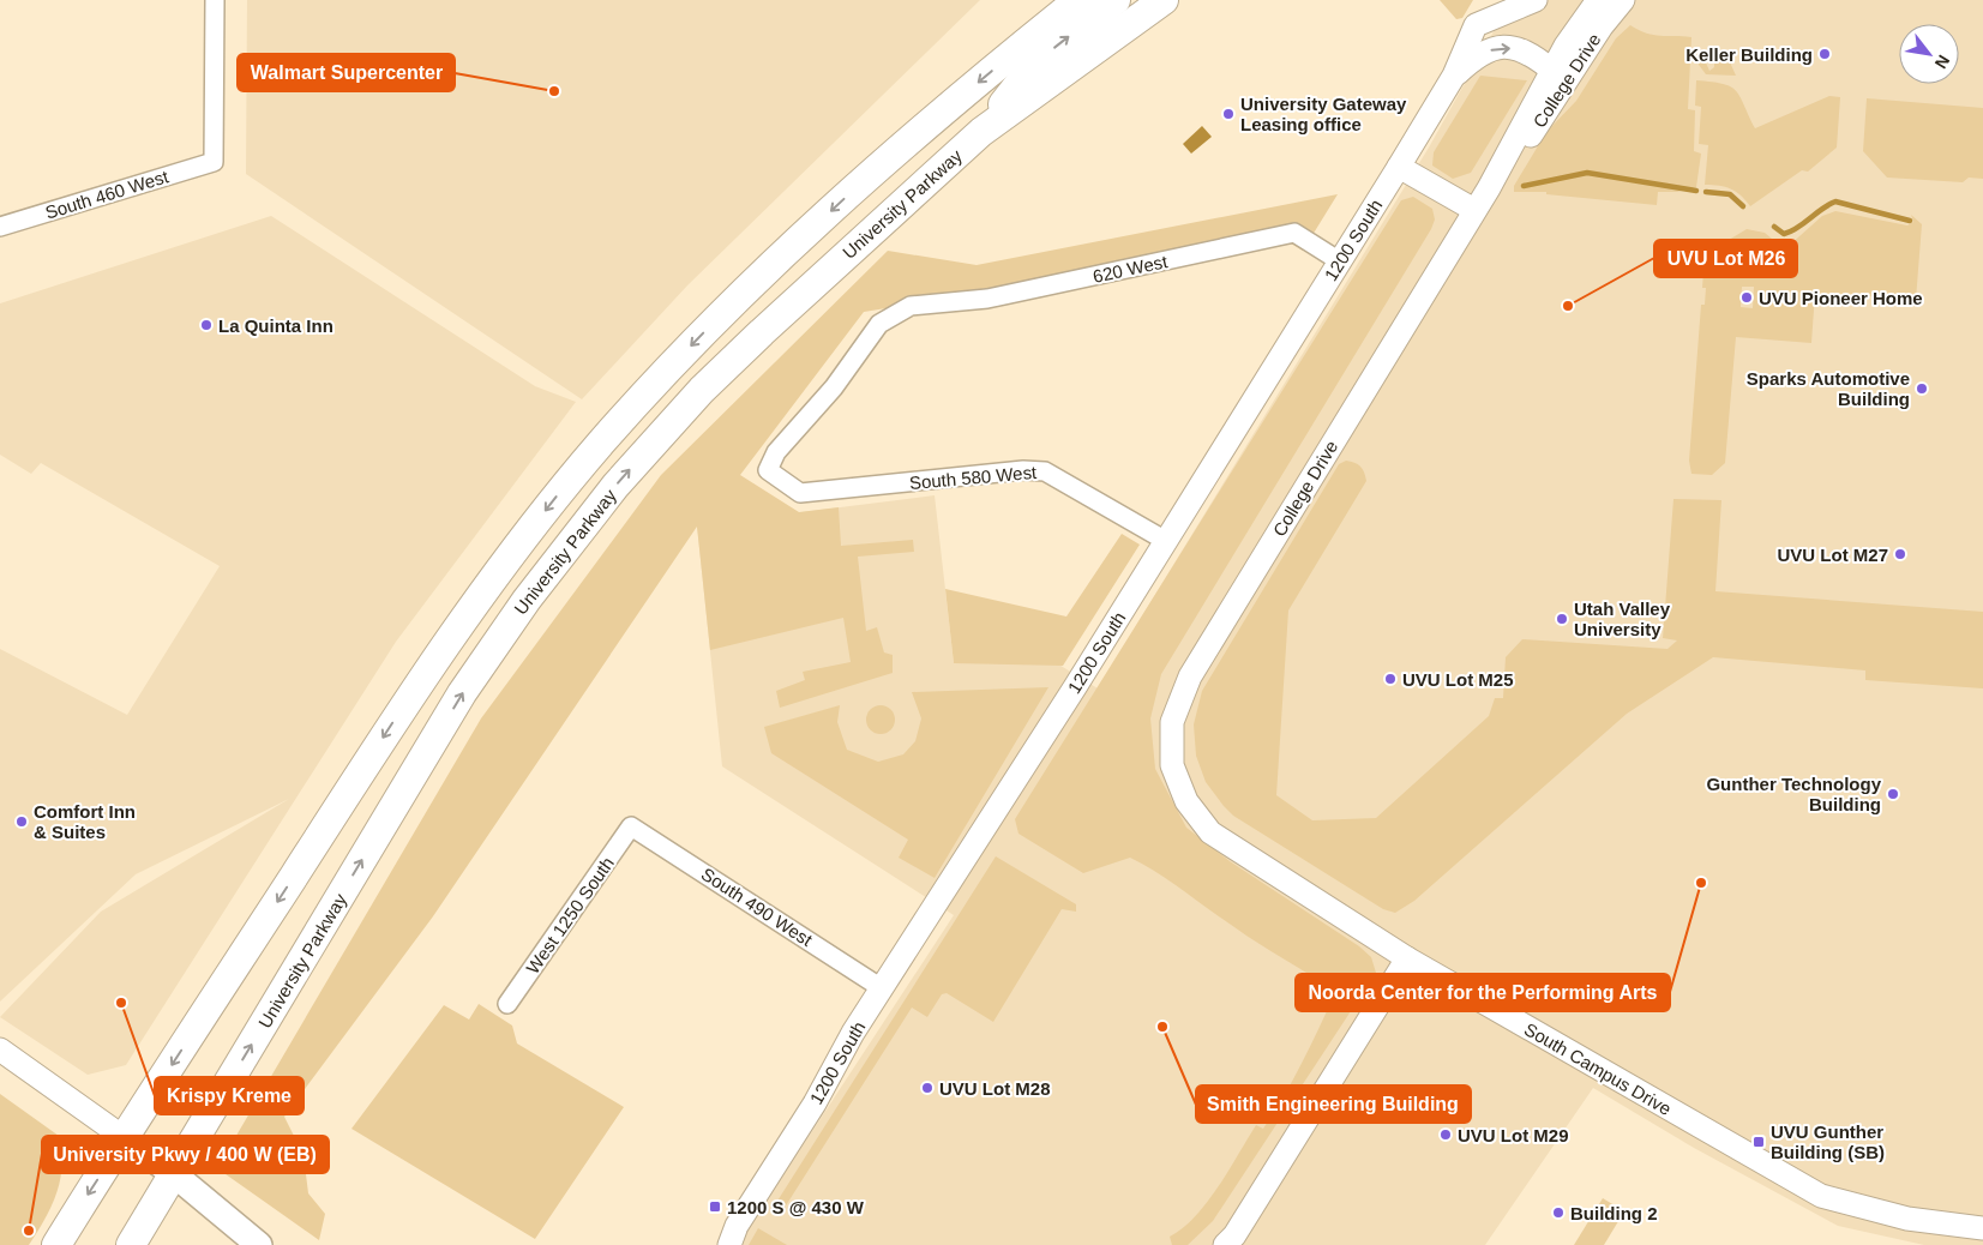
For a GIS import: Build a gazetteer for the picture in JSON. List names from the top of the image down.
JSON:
{
  "streets": {
    "main road": ["University Parkway"],
    "street": [
      "College Drive",
      "South 460 West",
      "1200 South",
      "620 West",
      "South 580 West",
      "South 490 West",
      "West 1250 South",
      "South Campus Drive"
    ]
  },
  "crossings": [
    ["College Drive", "1200 South"],
    ["College Drive", "South Campus Drive"],
    ["1200 South", "620 West"],
    ["1200 South", "South 580 West"],
    ["1200 South", "South 490 West"],
    ["620 West", "South 580 West"],
    ["South 490 West", "West 1250 South"]
  ],
  "places": {
    "other": [
      "Keller Building",
      "Walmart Supercenter",
      "University Gateway Leasing office",
      "UVU Pioneer Home",
      "UVU Lot M26",
      "La Quinta Inn",
      "Sparks Automotive Building",
      "UVU Lot M27",
      "Utah Valley University",
      "UVU Lot M25",
      "Gunther Technology Building",
      "Comfort Inn & Suites",
      "Noorda Center for the Performing Arts",
      "Krispy Kreme",
      "Smith Engineering Building",
      "UVU Lot M28",
      "UVU Lot M29",
      "Building 2",
      "University Pkwy / 400 W (EB)"
    ],
    "transit": ["UVU Gunther Building (SB)", "1200 S @ 430 W"]
  },
  "north": "bottom right"
}
